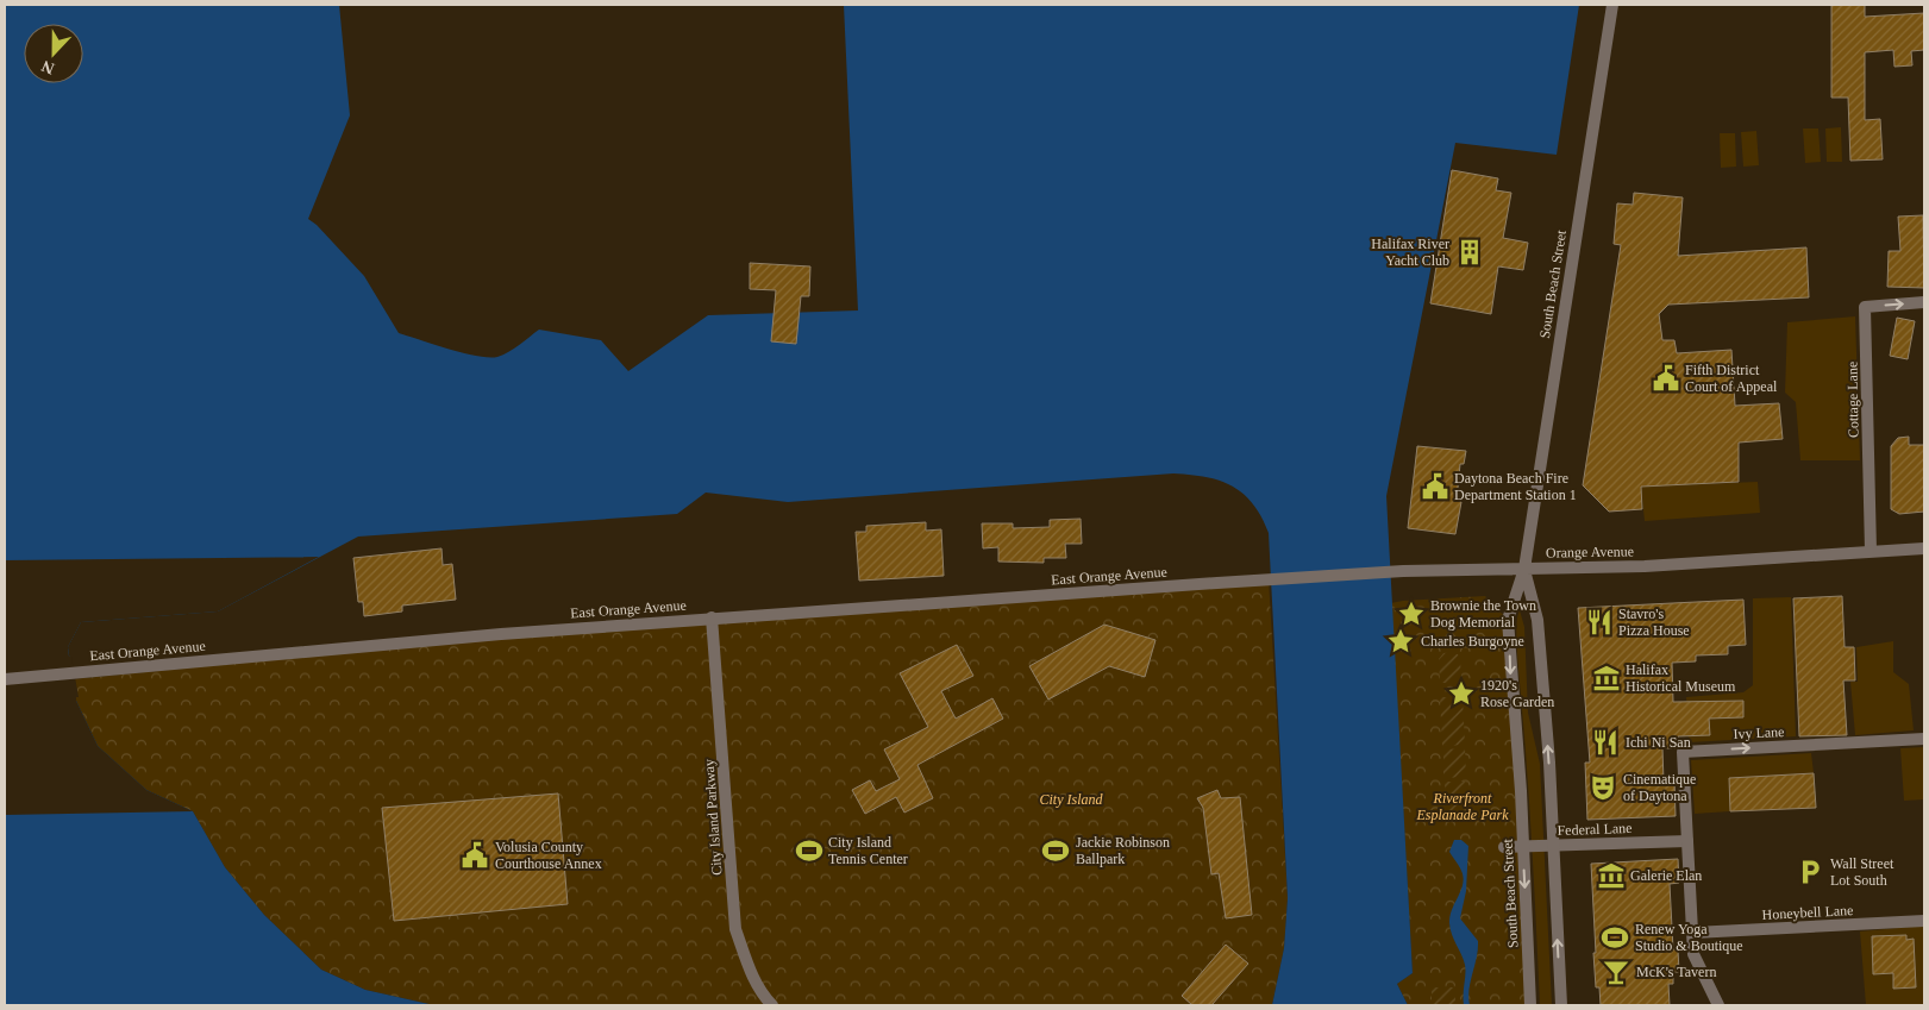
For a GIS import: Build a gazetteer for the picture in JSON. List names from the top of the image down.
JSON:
{
  "streets": {
    "street": [
      "South Beach Street",
      "Cottage Lane",
      "Orange Avenue",
      "East Orange Avenue",
      "Ivy Lane",
      "City Island Parkway",
      "Federal Lane",
      "Honeybell Lane"
    ]
  },
  "crossings": [
    ["South Beach Street", "Orange Avenue"],
    ["South Beach Street", "Federal Lane"],
    ["Cottage Lane", "Orange Avenue"],
    ["Orange Avenue", "East Orange Avenue"],
    ["East Orange Avenue", "City Island Parkway"],
    ["Ivy Lane", "Federal Lane"],
    ["Ivy Lane", "Honeybell Lane"]
  ],
  "one_way": ["Cottage Lane"],
  "parks": ["Riverfront Esplanade Park", "City Island"],
  "places": {
    "building": ["Halifax River Yacht Club"],
    "public building": ["Fifth District Court of Appeal", "Daytona Beach Fire Department Station 1", "Volusia County Courthouse Annex"],
    "place": ["Brownie the Town Dog Memorial", "Charles Burgoyne", "1920's Rose Garden"],
    "restaurant": ["Stavro's Pizza House", "Ichi Ni San"],
    "museum": ["Halifax Historical Museum", "Galerie Elan"],
    "theatre": ["Cinematique of Daytona"],
    "sports": ["City Island Tennis Center", "Jackie Robinson Ballpark", "Renew Yoga Studio & Boutique"],
    "parking": ["Wall Street Lot South"],
    "bar": ["McK's Tavern"]
  },
  "north": "bottom"
}
